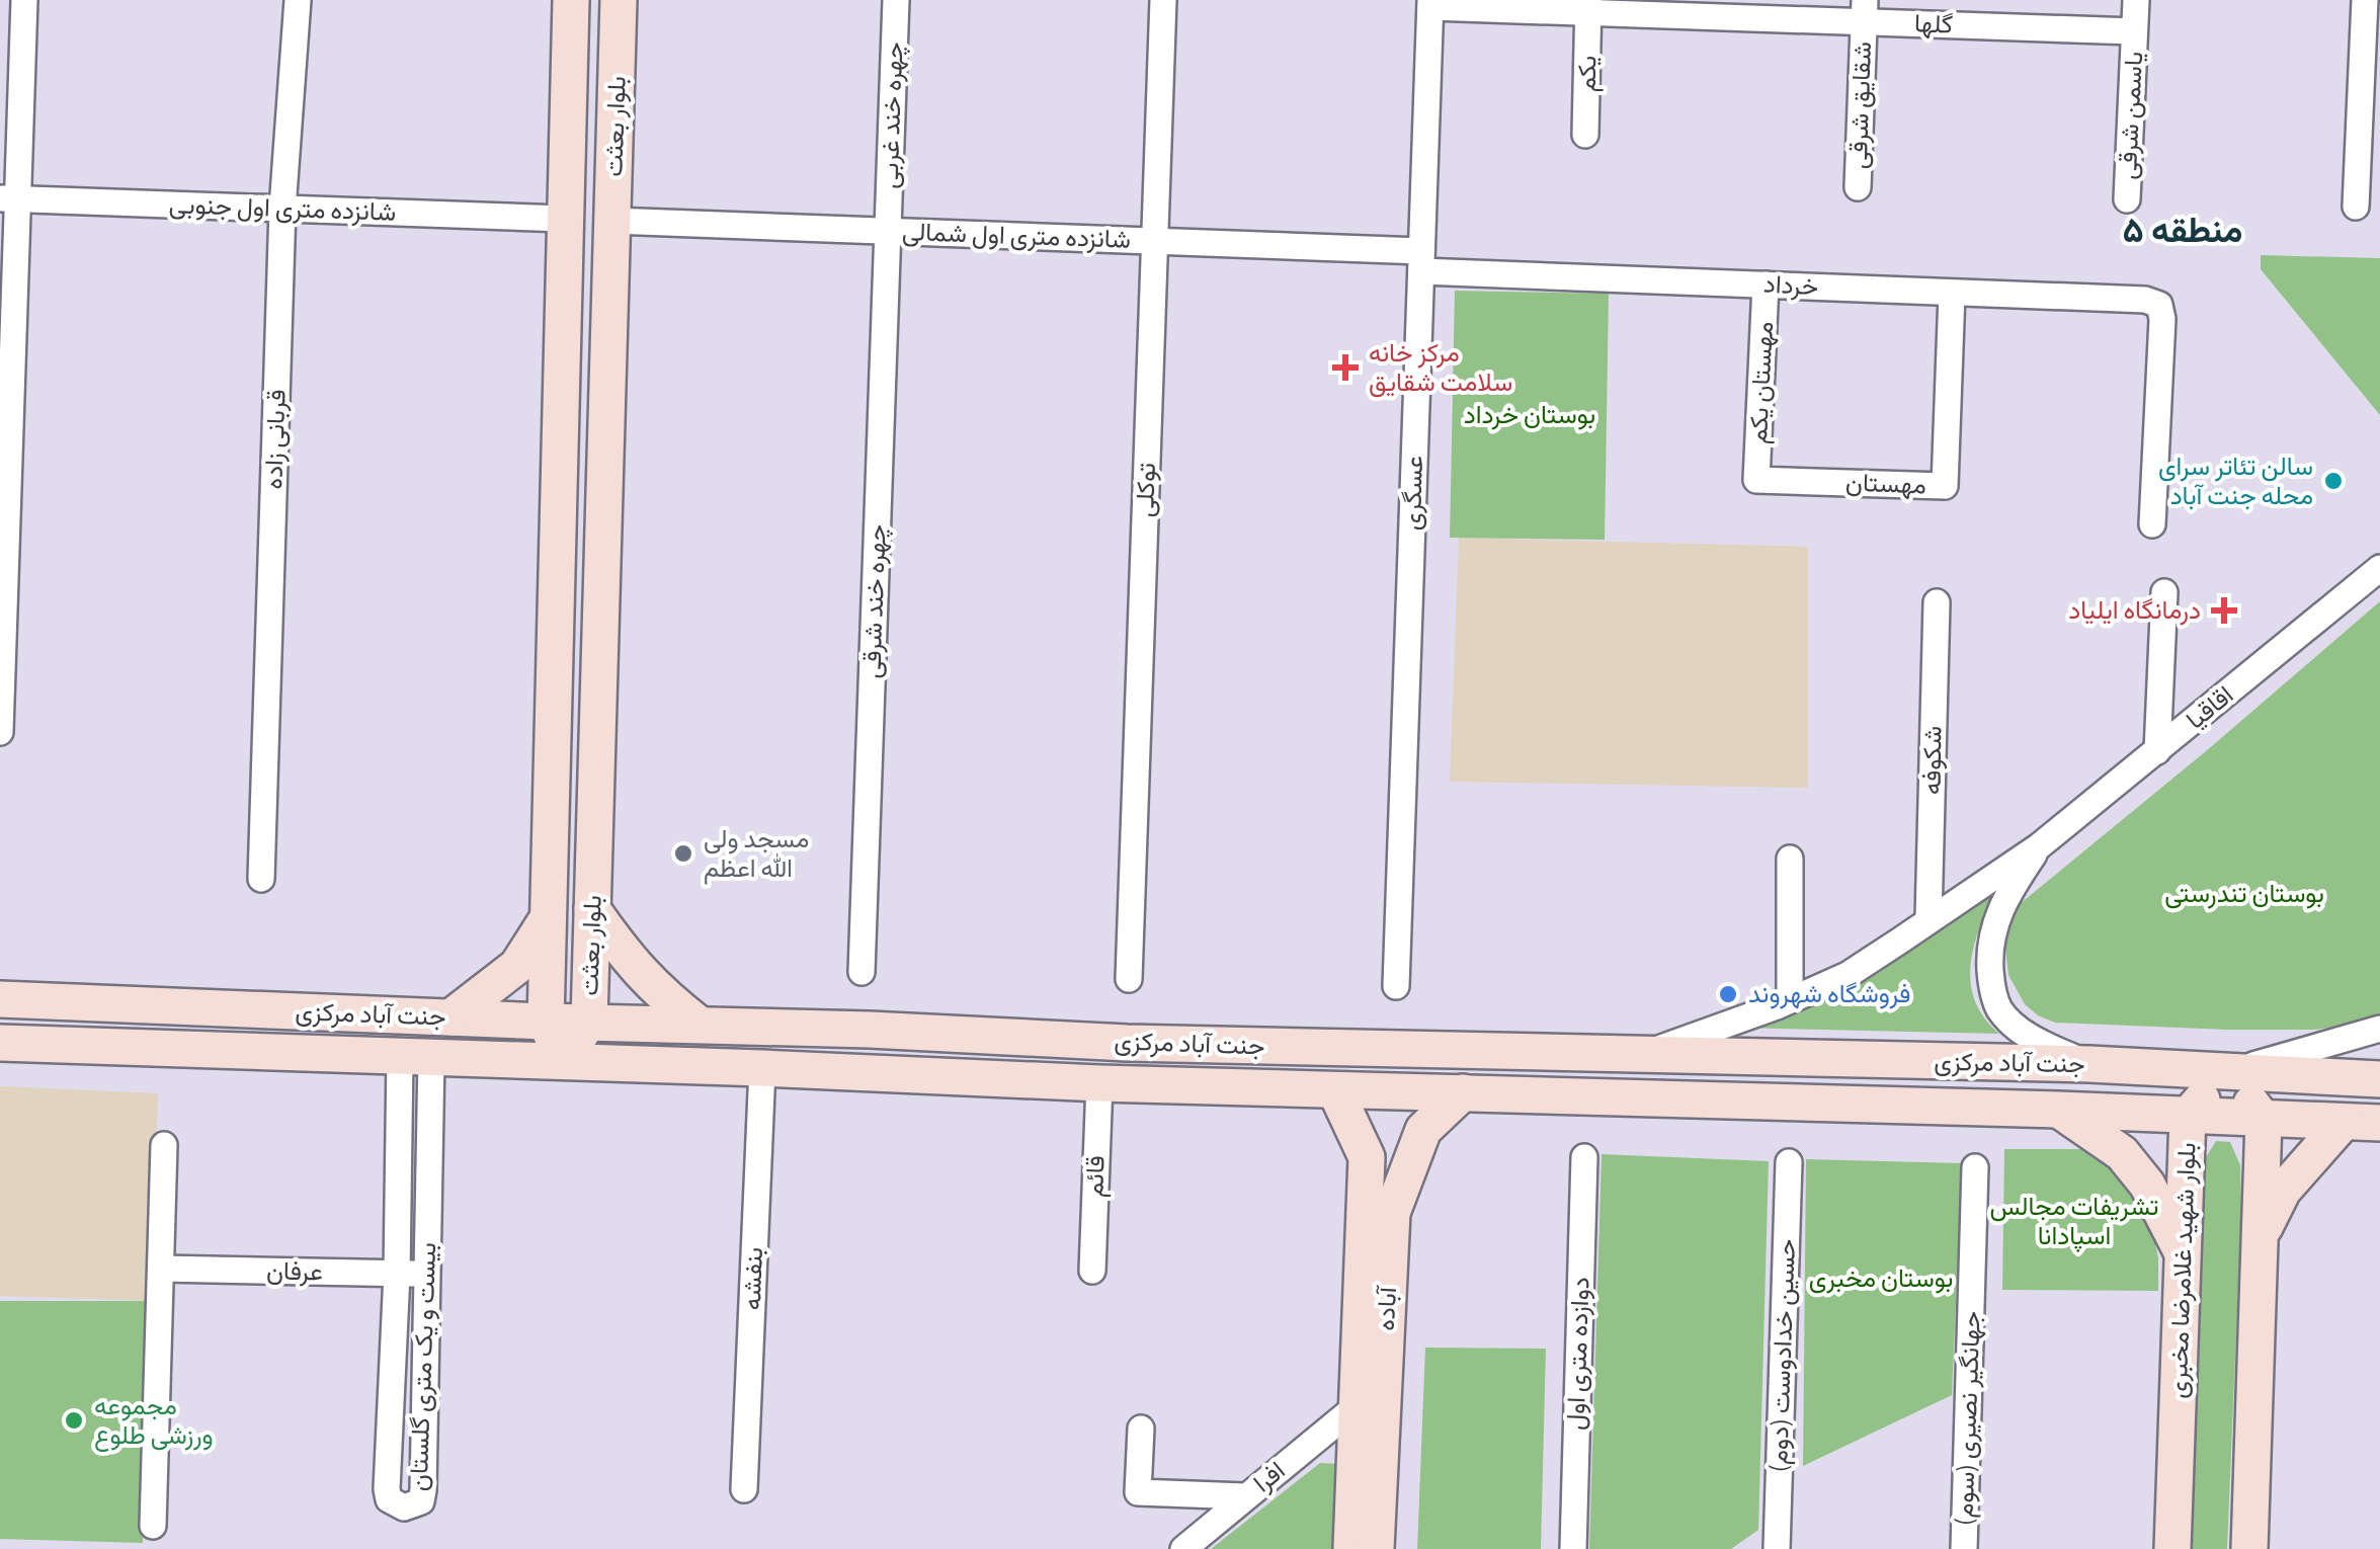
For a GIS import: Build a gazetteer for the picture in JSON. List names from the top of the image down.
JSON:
{
  "streets": {
    "main road": [
      "بلوار بعثت",
      "جنت آباد مرکزی",
      "بلوار شهید غلامرضا مخبری",
      "آباده"
    ],
    "street": [
      "گلها",
      "یکم",
      "شقایق شرقی",
      "چهره خند غربی",
      "یاسمن شرقی",
      "شانزده متری اول جنوبی",
      "شانزده متری اول شمالی",
      "خرداد",
      "مهستان یکم",
      "قربانی زاده",
      "مهستان",
      "توکلی",
      "عسگری",
      "چهره خند شرقی",
      "اقاقیا",
      "شکوفه",
      "قائم",
      "عرفان",
      "بنفشه",
      "دوازده متری اول",
      "حسین خدادوست (دوم)",
      "بیست و یک متری گلستان",
      "جهانگیر نصیری (سوم)",
      "افرا"
    ]
  },
  "crossings": [
    ["گلها", "یکم"],
    ["گلها", "شقایق شرقی"],
    ["گلها", "یاسمن شرقی"],
    ["گلها", "عسگری"],
    ["چهره خند غربی", "شانزده متری اول شمالی"],
    ["چهره خند غربی", "چهره خند شرقی"],
    ["بلوار بعثت", "شانزده متری اول جنوبی"],
    ["بلوار بعثت", "شانزده متری اول شمالی"],
    ["بلوار بعثت", "جنت آباد مرکزی"],
    ["شانزده متری اول جنوبی", "قربانی زاده"],
    ["شانزده متری اول شمالی", "خرداد"],
    ["شانزده متری اول شمالی", "توکلی"],
    ["شانزده متری اول شمالی", "عسگری"],
    ["شانزده متری اول شمالی", "چهره خند شرقی"],
    ["خرداد", "مهستان یکم"],
    ["خرداد", "مهستان"],
    ["خرداد", "عسگری"],
    ["مهستان یکم", "مهستان"],
    ["جنت آباد مرکزی", "قائم"],
    ["جنت آباد مرکزی", "بلوار شهید غلامرضا مخبری"],
    ["جنت آباد مرکزی", "بنفشه"],
    ["جنت آباد مرکزی", "آباده"],
    ["جنت آباد مرکزی", "بیست و یک متری گلستان"],
    ["عرفان", "بیست و یک متری گلستان"],
    ["آباده", "افرا"]
  ],
  "districts": ["منطقه ۵"],
  "parks": [
    "بوستان خرداد",
    "بوستان تندرستی",
    "تشریفات مجالس اسپادانا",
    "بوستان مخبری"
  ],
  "places": {
    "health": ["مرکز خانه سلامت شقایق", "درمانگاه ایلیاد"],
    "other": [
      "سالن تئاتر سرای محله جنت آباد",
      "مسجد ولی الله اعظم",
      "فروشگاه شهروند",
      "مجموعه ورزشی طلوع"
    ]
  }
}
